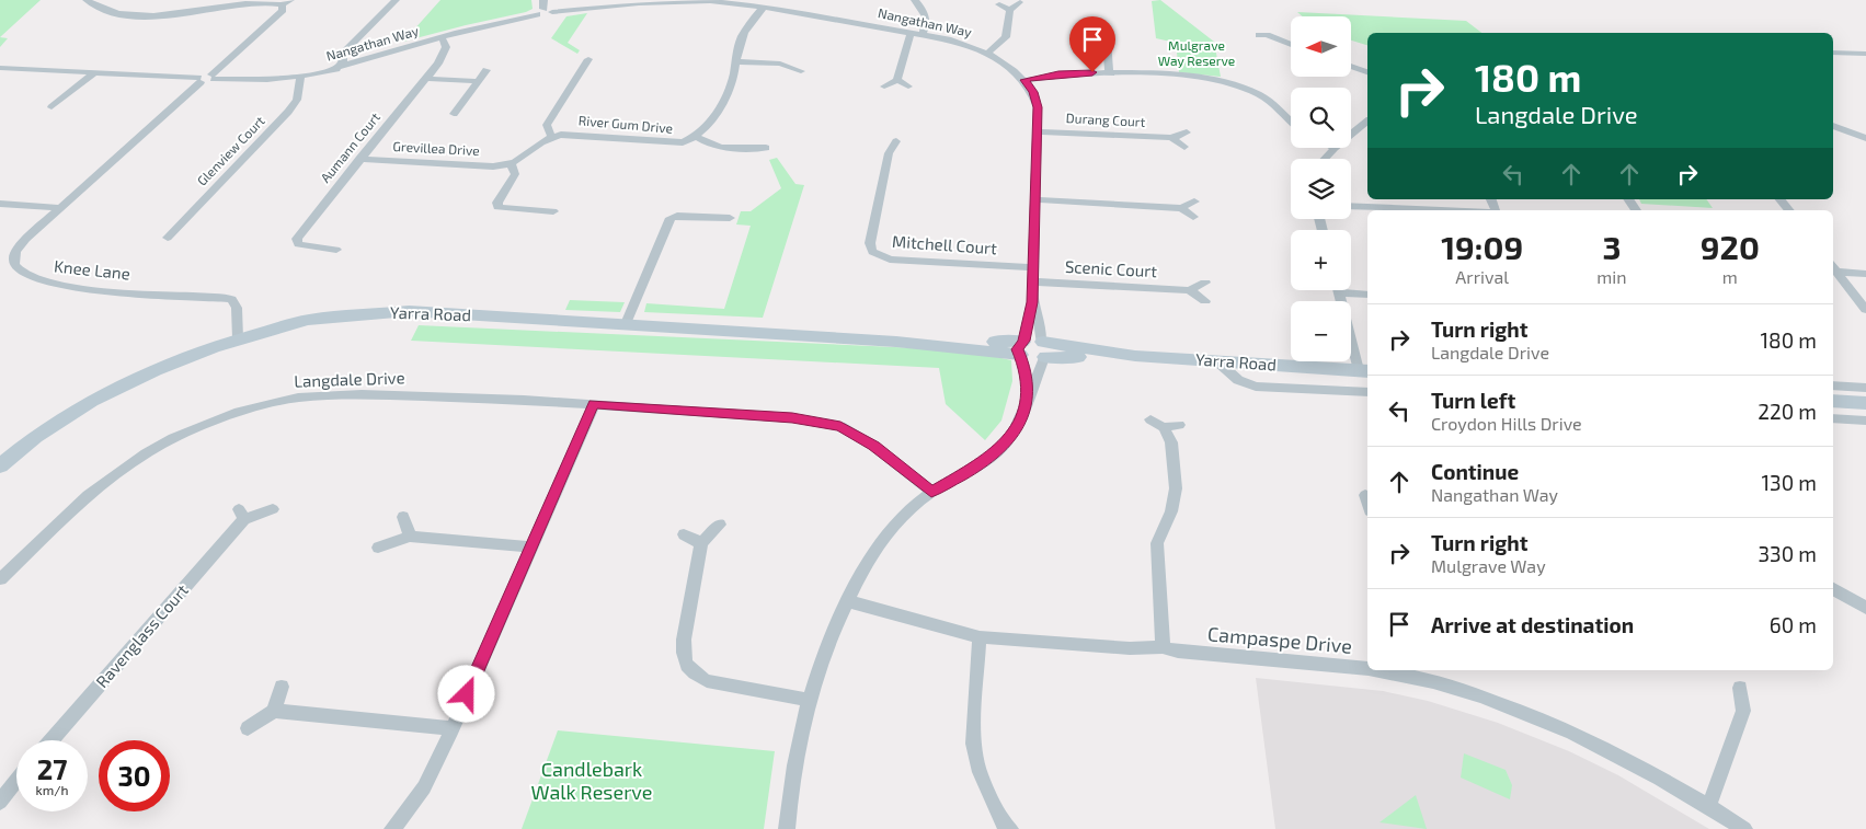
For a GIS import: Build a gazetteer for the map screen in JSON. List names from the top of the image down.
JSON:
{
  "streets": {
    "main road": ["Yarra Road"],
    "street": [
      "Nangathan Way",
      "Durang Court",
      "River Gum Drive",
      "Aumann Court",
      "Grevillea Drive",
      "Glenview Court",
      "Mitchell Court",
      "Scenic Court",
      "Knee Lane",
      "Langdale Drive",
      "Ravenglass Court",
      "Campaspe Drive"
    ]
  },
  "crossings": [
    ["Nangathan Way", "Durang Court"],
    ["Nangathan Way", "River Gum Drive"],
    ["Nangathan Way", "Aumann Court"],
    ["Nangathan Way", "Glenview Court"],
    ["Nangathan Way", "Mitchell Court"],
    ["Nangathan Way", "Scenic Court"],
    ["Nangathan Way", "Yarra Road"],
    ["Aumann Court", "Grevillea Drive"],
    ["Knee Lane", "Yarra Road"]
  ],
  "parks": ["Mulgrave Way Reserve", "Candlebark Walk Reserve"],
  "north": "left",
  "page": {
    "map_buttons": ["+", "−"],
    "turn": ["180 m", "Langdale Drive"],
    "eta": [
      "19:09",
      "Arrival",
      "3",
      "min",
      "920",
      "m"
    ],
    "list": [
      {
        "name": "Turn right",
        "note": "Langdale Drive",
        "value": "180 m"
      },
      {
        "name": "Turn left",
        "note": "Croydon Hills Drive",
        "value": "220 m"
      },
      {
        "name": "Continue",
        "note": "Nangathan Way",
        "value": "130 m"
      },
      {
        "name": "Turn right",
        "note": "Mulgrave Way",
        "value": "330 m"
      },
      {
        "name": "Arrive at destination",
        "value": "60 m"
      }
    ],
    "speed": "27 km/h",
    "limit": "30"
  }
}
